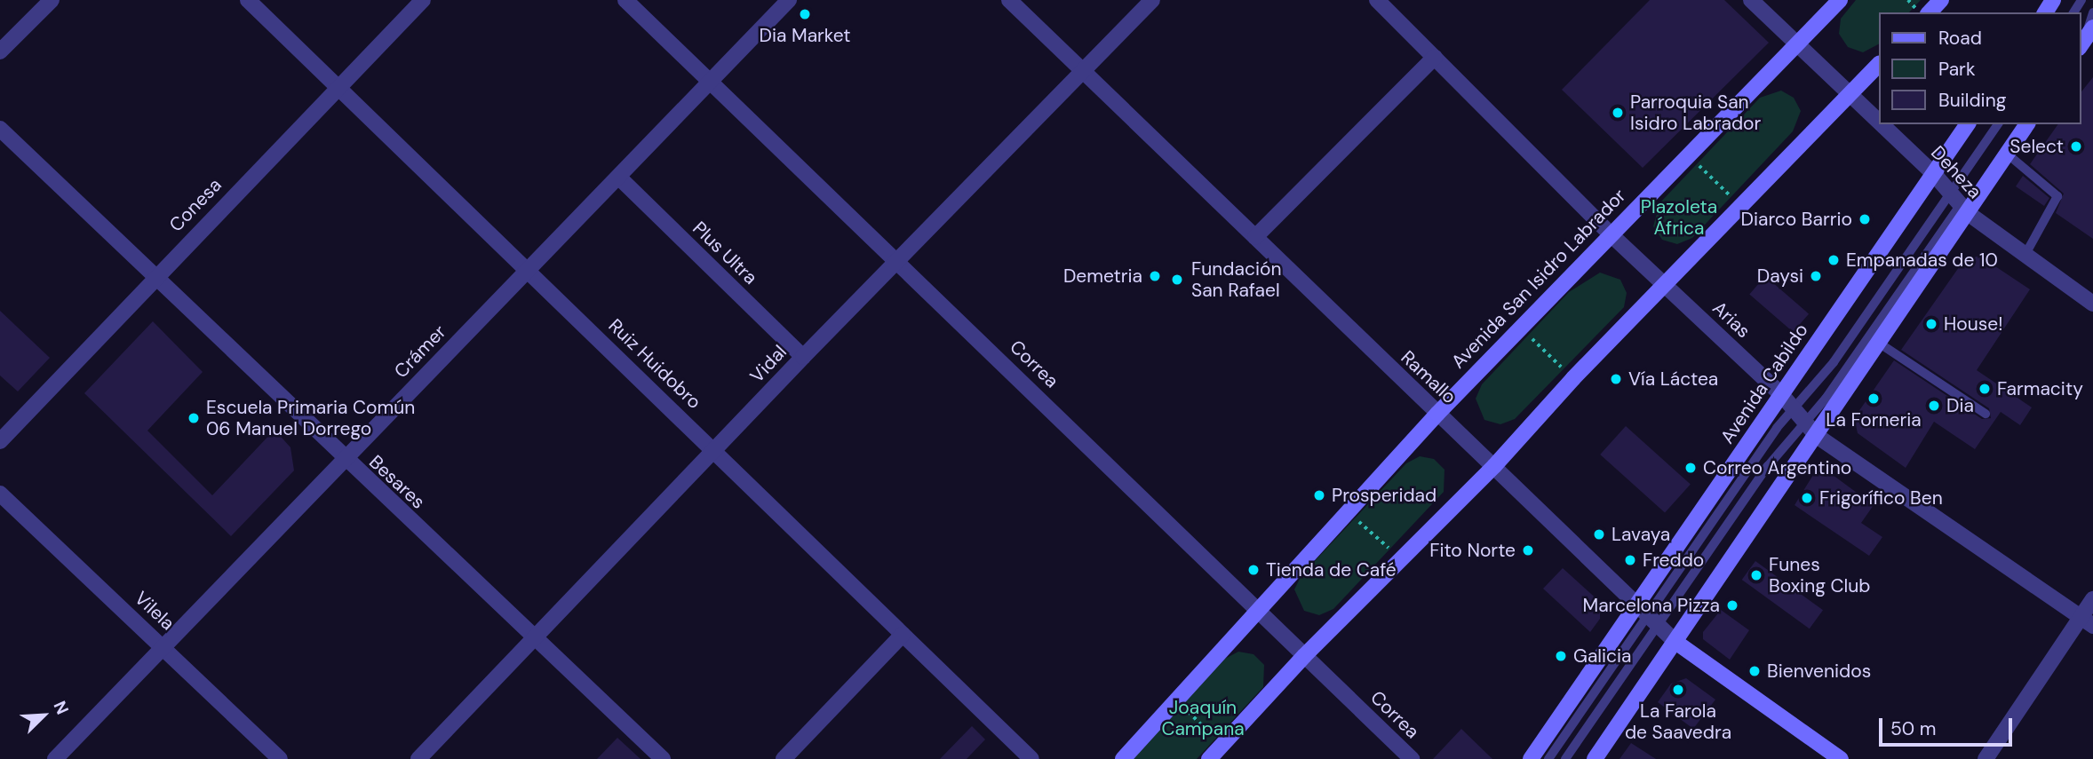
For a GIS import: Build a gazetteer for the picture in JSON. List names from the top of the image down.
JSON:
{
  "streets": {
    "street": [
      "Deheza",
      "Conesa",
      "Plus Ultra",
      "Avenida San Isidro Labrador",
      "Arias",
      "Crámer",
      "Ruiz Huidobro",
      "Vidal",
      "Correa",
      "Ramallo",
      "Avenida Cabildo",
      "Besares",
      "Vilela"
    ]
  },
  "crossings": [
    ["Deheza", "Avenida San Isidro Labrador"],
    ["Deheza", "Avenida Cabildo"],
    ["Conesa", "Ruiz Huidobro"],
    ["Conesa", "Besares"],
    ["Plus Ultra", "Crámer"],
    ["Plus Ultra", "Vidal"],
    ["Avenida San Isidro Labrador", "Arias"],
    ["Avenida San Isidro Labrador", "Correa"],
    ["Avenida San Isidro Labrador", "Ramallo"],
    ["Arias", "Avenida Cabildo"],
    ["Crámer", "Ruiz Huidobro"],
    ["Crámer", "Correa"],
    ["Crámer", "Besares"],
    ["Crámer", "Vilela"],
    ["Ruiz Huidobro", "Vidal"],
    ["Vidal", "Correa"],
    ["Vidal", "Ramallo"],
    ["Vidal", "Besares"],
    ["Ramallo", "Avenida Cabildo"]
  ],
  "parks": ["Plazoleta África", "Joaquín Campana"],
  "places": [
    "Dia Market",
    "Parroquia San Isidro Labrador",
    "Select",
    "Diarco Barrio",
    "Empanadas de 10",
    "Demetria",
    "Daysi",
    "Fundación San Rafael",
    "House!",
    "Vía Láctea",
    "Farmacity",
    "La Forneria",
    "Dia",
    "Escuela Primaria Común 06 Manuel Dorrego",
    "Correo Argentino",
    "Prosperidad",
    "Frigorífico Ben",
    "Lavaya",
    "Fito Norte",
    "Freddo",
    "Tienda de Café",
    "Funes Boxing Club",
    "Marcelona Pizza",
    "Galicia",
    "Bienvenidos",
    "La Farola de Saavedra"
  ],
  "legend": ["Road", "Park", "Building"],
  "scale_bar": "50 m",
  "north": "top right"
}
